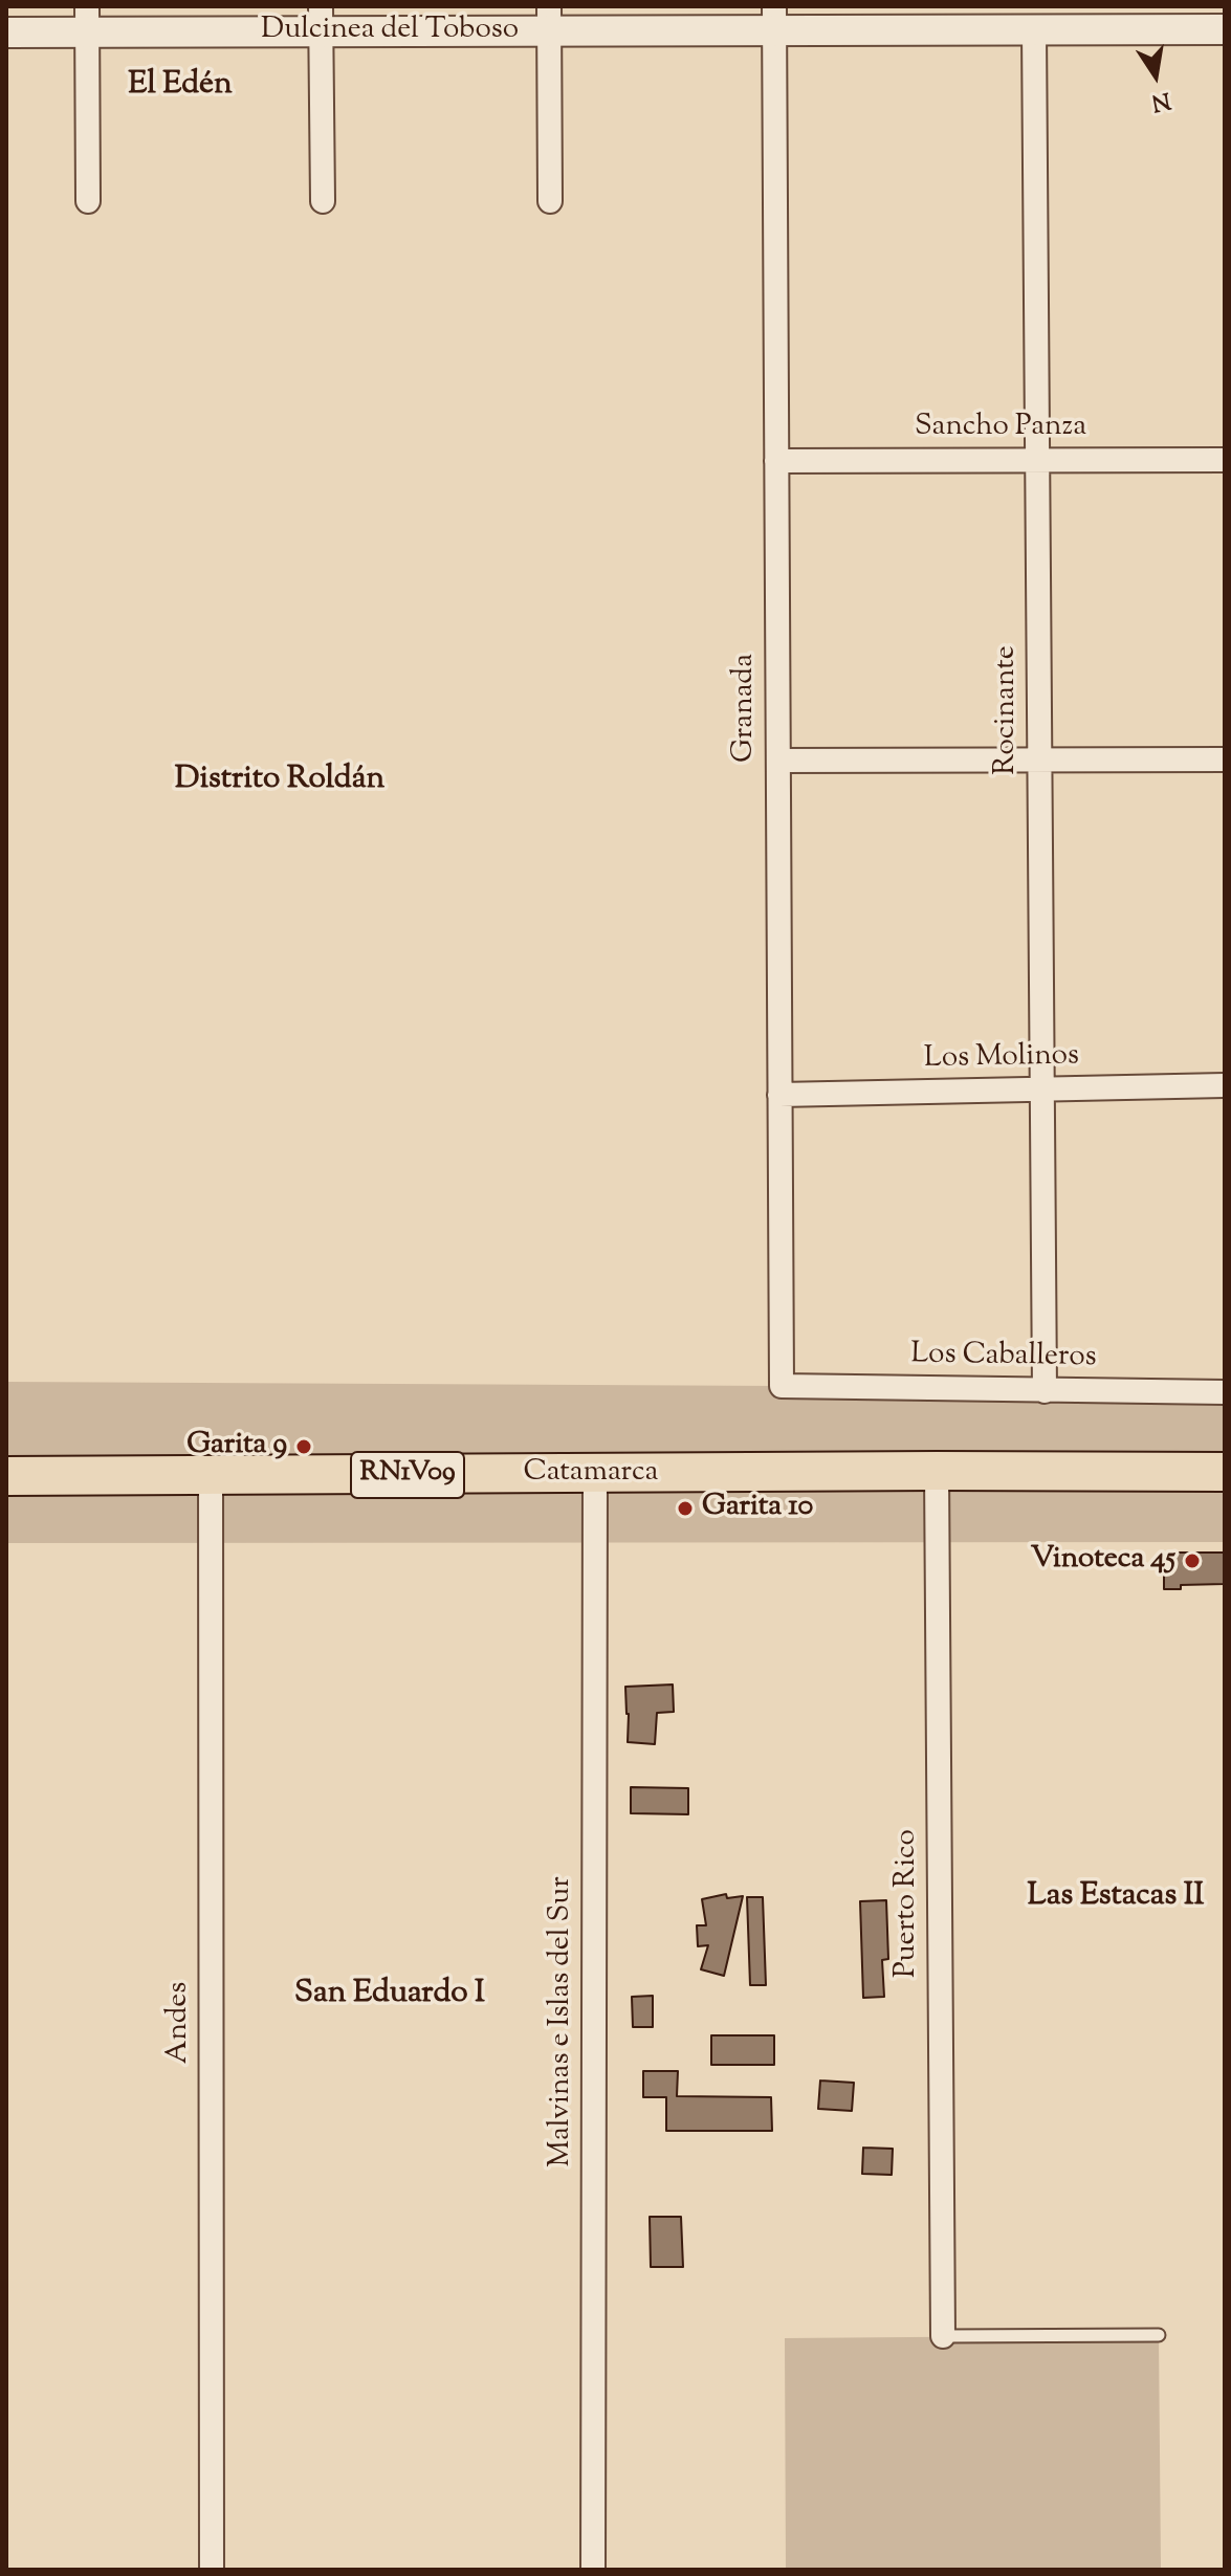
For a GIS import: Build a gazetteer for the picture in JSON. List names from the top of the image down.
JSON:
{
  "streets": {
    "main road": ["Catamarca", "RN1V09"],
    "street": [
      "Dulcinea del Toboso",
      "Sancho Panza",
      "Granada",
      "Rocinante",
      "Los Molinos",
      "Los Caballeros",
      "Puerto Rico",
      "Malvinas e Islas del Sur",
      "Andes"
    ]
  },
  "crossings": [
    ["Dulcinea del Toboso", "Granada"],
    ["Dulcinea del Toboso", "Rocinante"],
    ["Sancho Panza", "Granada"],
    ["Sancho Panza", "Rocinante"],
    ["Granada", "Los Molinos"],
    ["Granada", "Los Caballeros"],
    ["Rocinante", "Los Molinos"],
    ["Rocinante", "Los Caballeros"],
    ["Catamarca", "Puerto Rico"],
    ["Catamarca", "Malvinas e Islas del Sur"],
    ["Catamarca", "Andes"]
  ],
  "districts": [
    "El Edén",
    "Distrito Roldán",
    "Las Estacas II",
    "San Eduardo I"
  ],
  "places": ["Garita 9", "Garita 10", "Vinoteca 45"],
  "north": "bottom"
}
